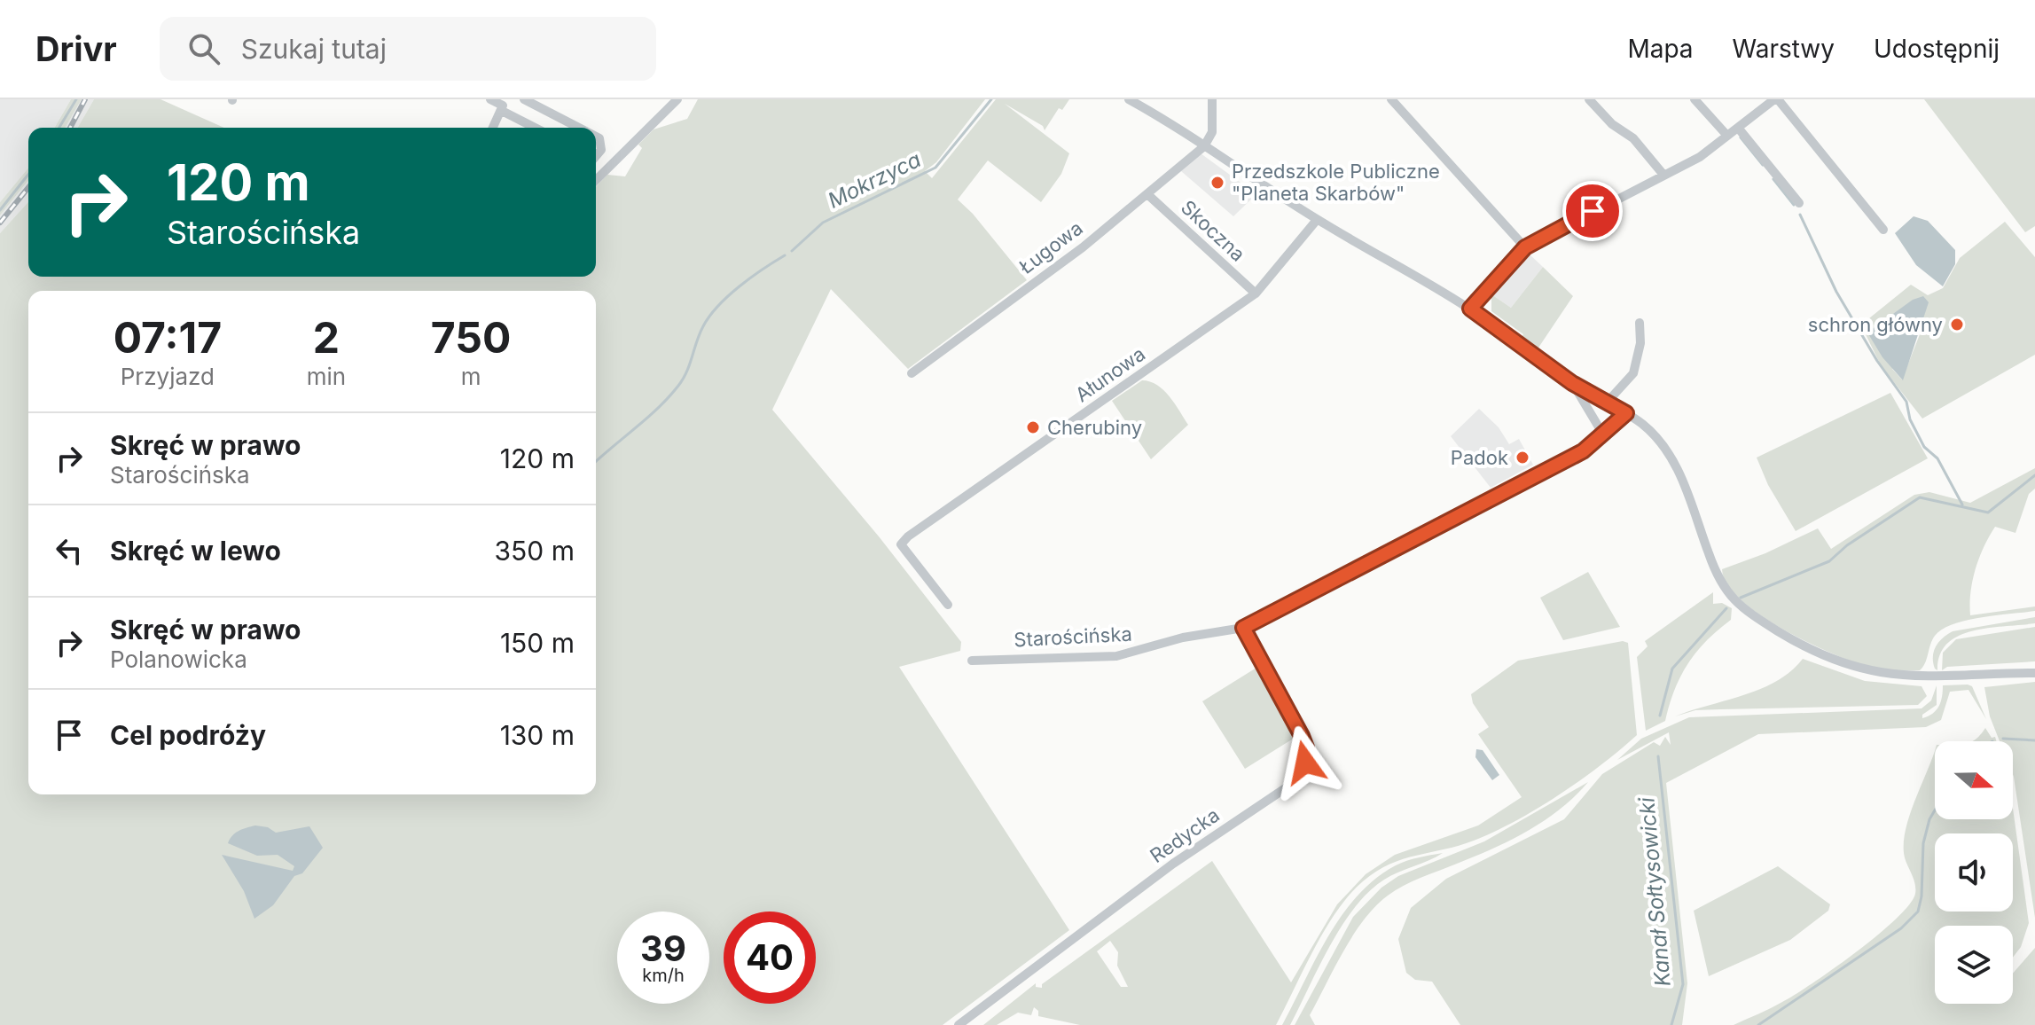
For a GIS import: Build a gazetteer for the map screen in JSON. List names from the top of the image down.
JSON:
{
  "streets": {
    "street": [
      "Skoczna",
      "Ługowa",
      "Ałunowa",
      "Starościńska",
      "Redycka"
    ]
  },
  "crossings": [
    ["Skoczna", "Ługowa"],
    ["Skoczna", "Ałunowa"],
    ["Starościńska", "Redycka"]
  ],
  "water": ["Mokrzyca", "Kanał Sołtysowicki"],
  "places": [
    "Przedszkole Publiczne \"Planeta Skarbów\"",
    "schron główny",
    "Cherubiny",
    "Padok"
  ],
  "north": "right",
  "page": {
    "header": "Drivr",
    "search": "Szukaj tutaj",
    "nav": ["Mapa", "Warstwy", "Udostępnij"],
    "turn": ["120 m", "Starościńska"],
    "eta": [
      "07:17",
      "Przyjazd",
      "2",
      "min",
      "750",
      "m"
    ],
    "list": [
      {
        "name": "Skręć w prawo",
        "note": "Starościńska",
        "value": "120 m"
      },
      {
        "name": "Skręć w lewo",
        "value": "350 m"
      },
      {
        "name": "Skręć w prawo",
        "note": "Polanowicka",
        "value": "150 m"
      },
      {
        "name": "Cel podróży",
        "value": "130 m"
      }
    ],
    "speed": "39 km/h",
    "limit": "40"
  }
}
